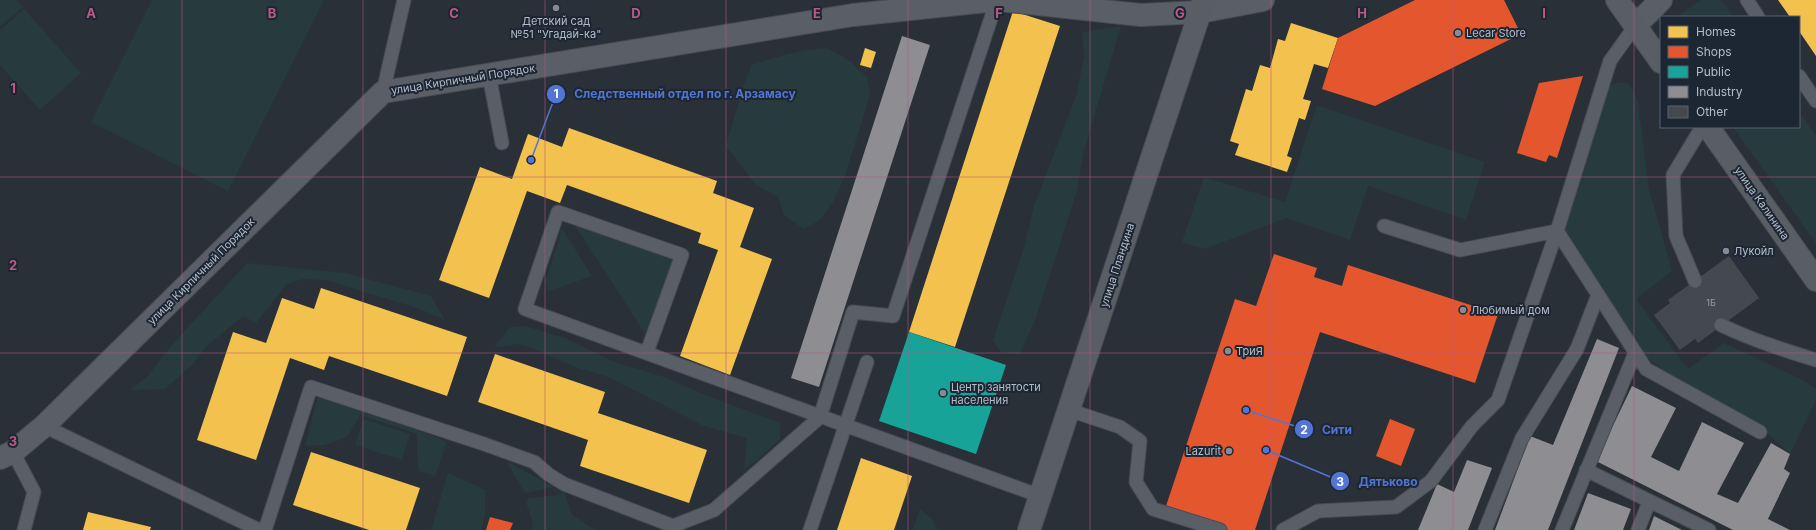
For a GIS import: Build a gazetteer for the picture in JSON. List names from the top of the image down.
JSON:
{
  "streets": {
    "street": ["улица Кирпичный Порядок", "улица Калинина", "улица Пландина"]
  },
  "crossings": [
    ["улица Кирпичный Порядок", "улица Пландина"]
  ],
  "places": [
    "Детский сад №51 \"Угадай-ка\"",
    "Lecar Store",
    "Следственный отдел по г. Арзамасу",
    "Лукойл",
    "Любимый дом",
    "ТриЯ",
    "Центр занятости населения",
    "Сити",
    "Дятьково",
    "Lazurit"
  ],
  "house_numbers": ["1Б"],
  "legend": [
    "Homes",
    "Shops",
    "Public",
    "Industry",
    "Other"
  ],
  "grid": {
    "columns": [
      "A",
      "B",
      "C",
      "D",
      "E",
      "F",
      "G",
      "H",
      "I"
    ],
    "rows": ["1", "2", "3"]
  }
}
